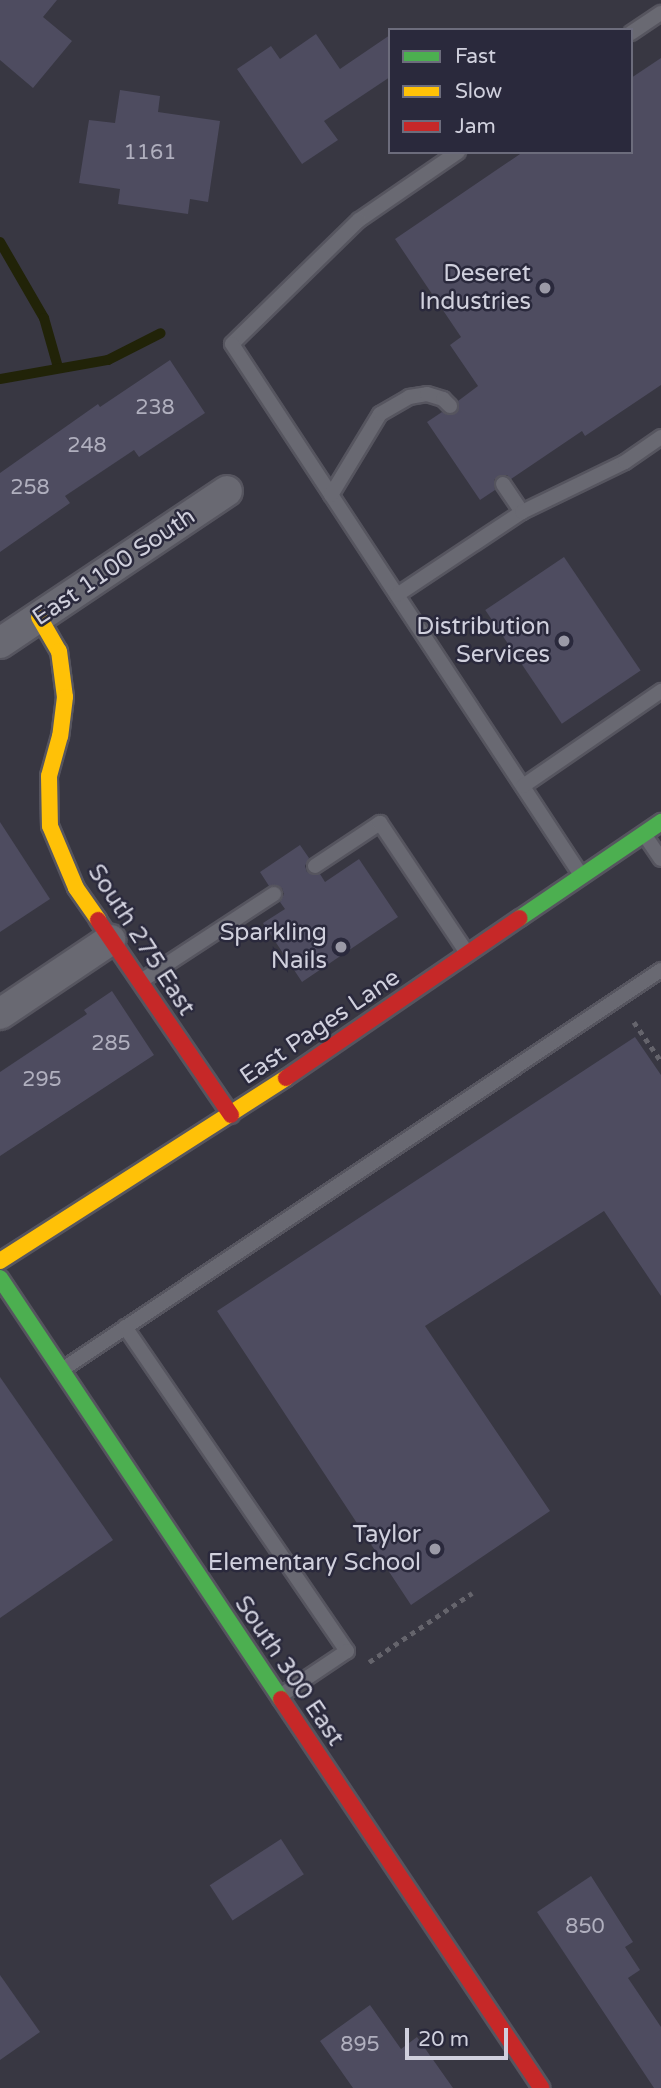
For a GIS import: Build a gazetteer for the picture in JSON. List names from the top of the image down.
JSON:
{
  "streets": {
    "street": [
      "East 1100 South",
      "South 275 East",
      "East Pages Lane",
      "South 300 East"
    ]
  },
  "crossings": [
    ["East 1100 South", "South 275 East"],
    ["South 275 East", "East Pages Lane"]
  ],
  "places": [
    "Deseret Industries",
    "Distribution Services",
    "Sparkling Nails",
    "Taylor Elementary School"
  ],
  "house_numbers": [
    "1161",
    "238",
    "248",
    "258",
    "285",
    "295",
    "850",
    "895"
  ],
  "legend": ["Fast", "Slow", "Jam"],
  "scale_bar": "20 m"
}
